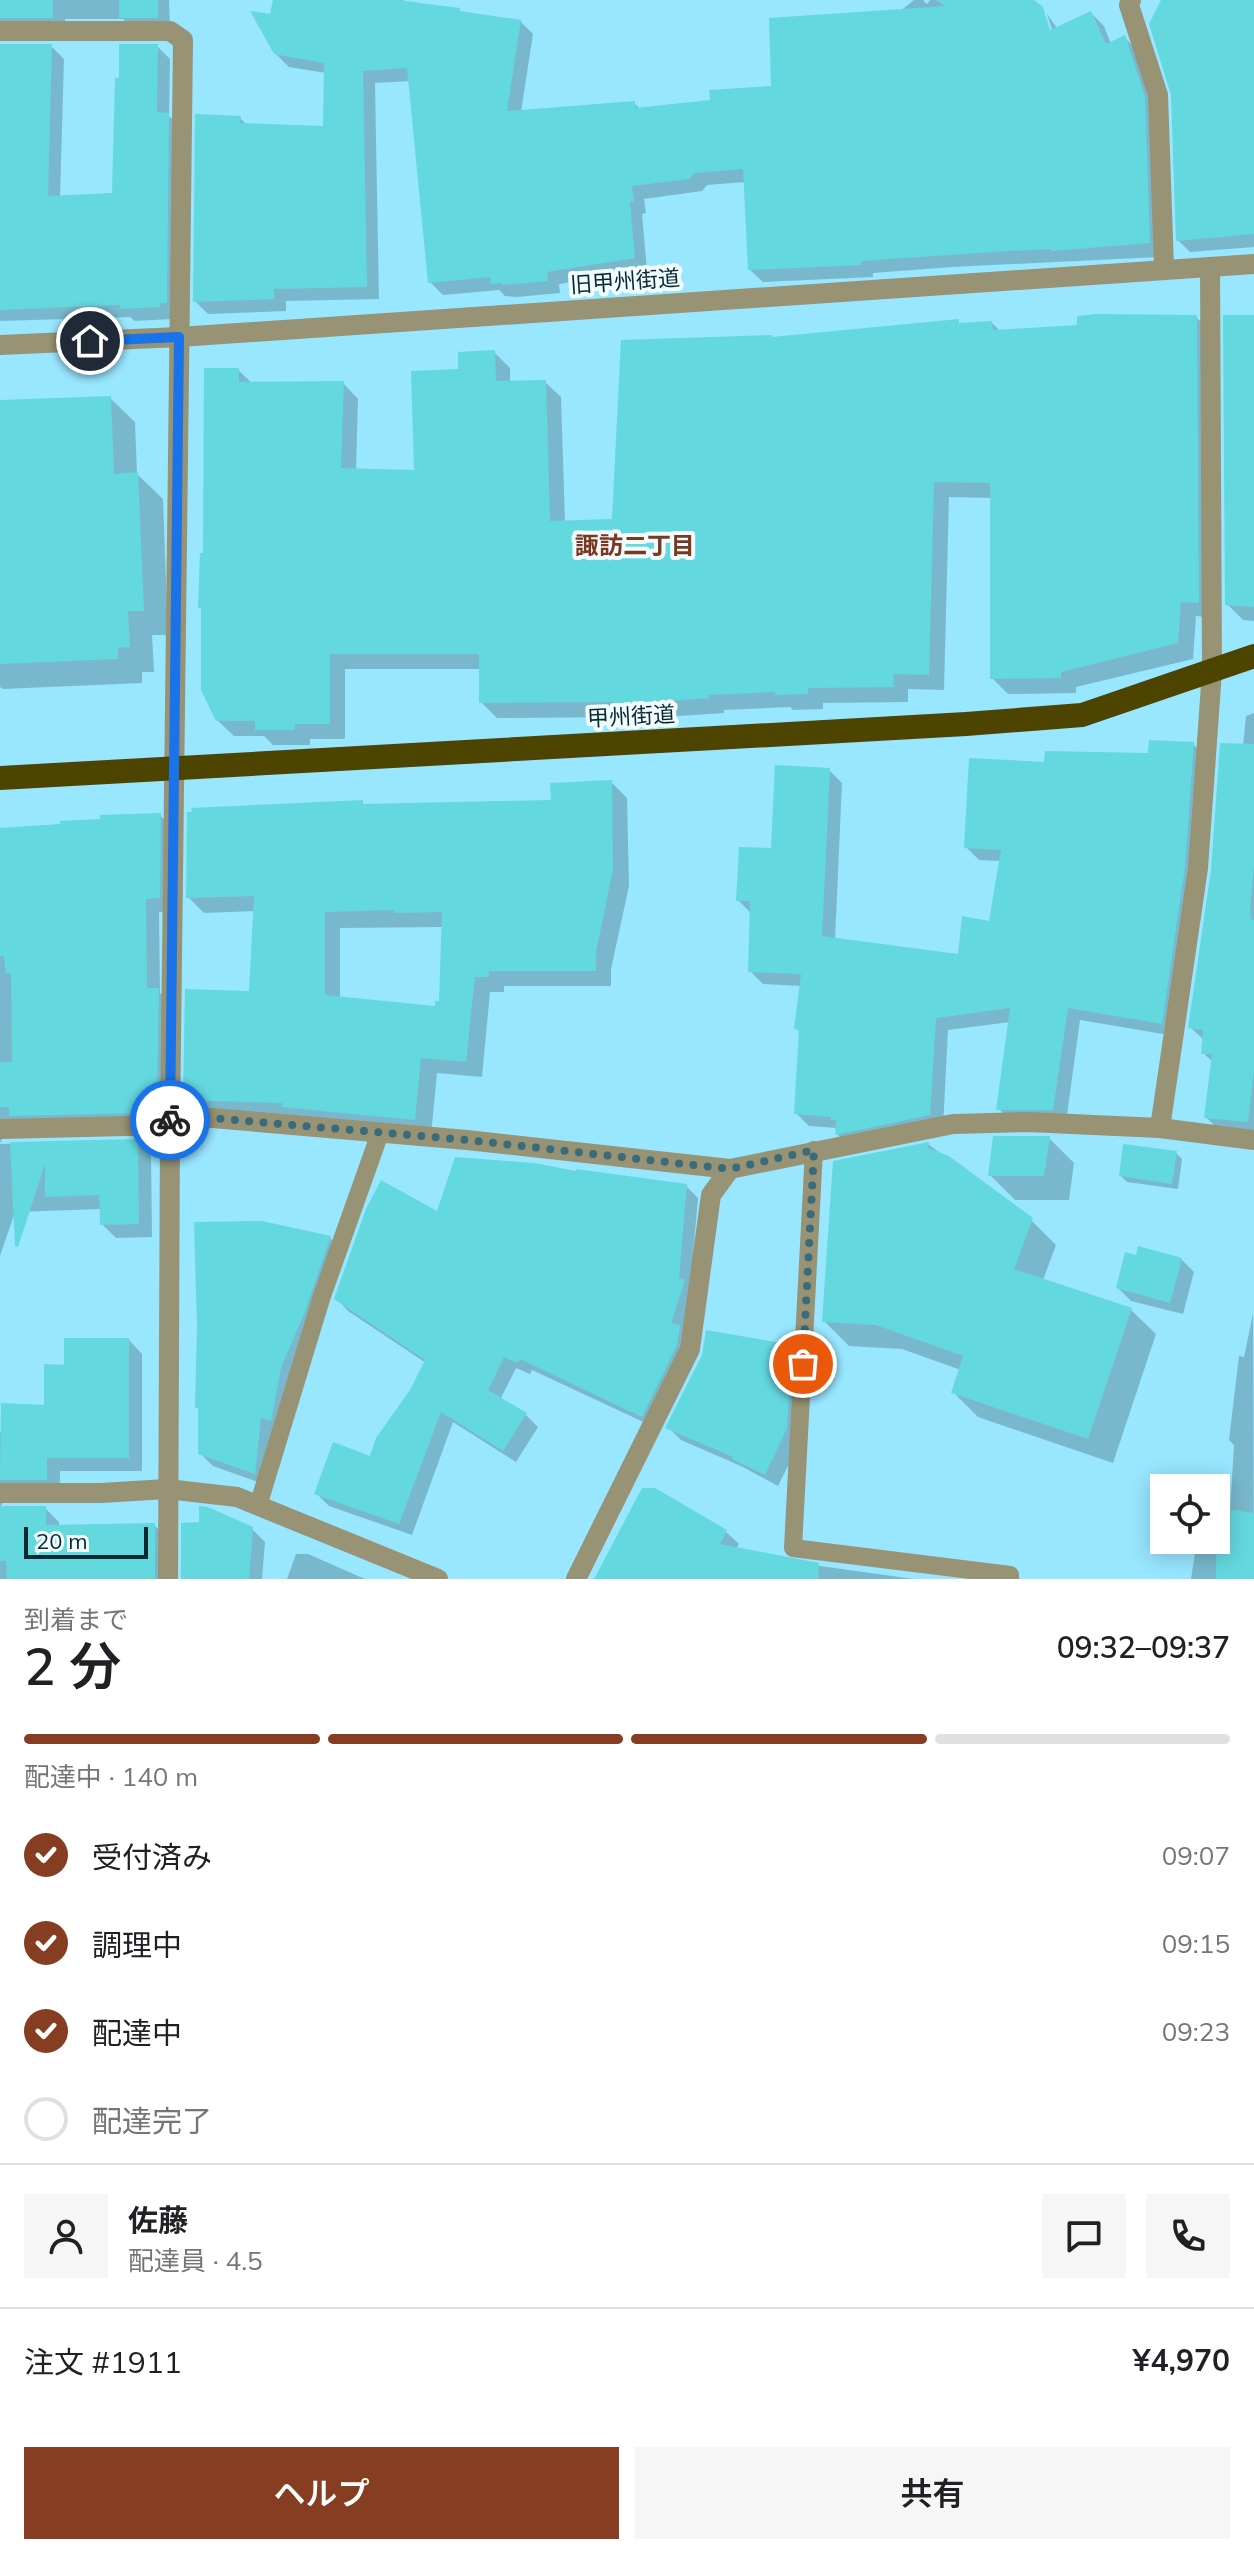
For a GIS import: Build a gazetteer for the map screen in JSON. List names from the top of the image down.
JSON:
{
  "streets": {
    "highway": ["甲州街道"],
    "street": ["旧甲州街道"]
  },
  "districts": ["諏訪二丁目"],
  "scale_bar": "20 m",
  "page": {
    "scale": "20 m",
    "heading": ["2 分", "到着まで", "09:32–09:37"],
    "panel": [
      "佐藤",
      "配達員 · 4.5",
      "注文 #1911",
      "¥4,970"
    ],
    "bar": "配達中 · 140 m",
    "list": [
      ["受付済み", "09:07"],
      ["調理中", "09:15"],
      ["配達中", "09:23"],
      "配達完了"
    ],
    "buttons": ["ヘルプ", "共有"]
  }
}
